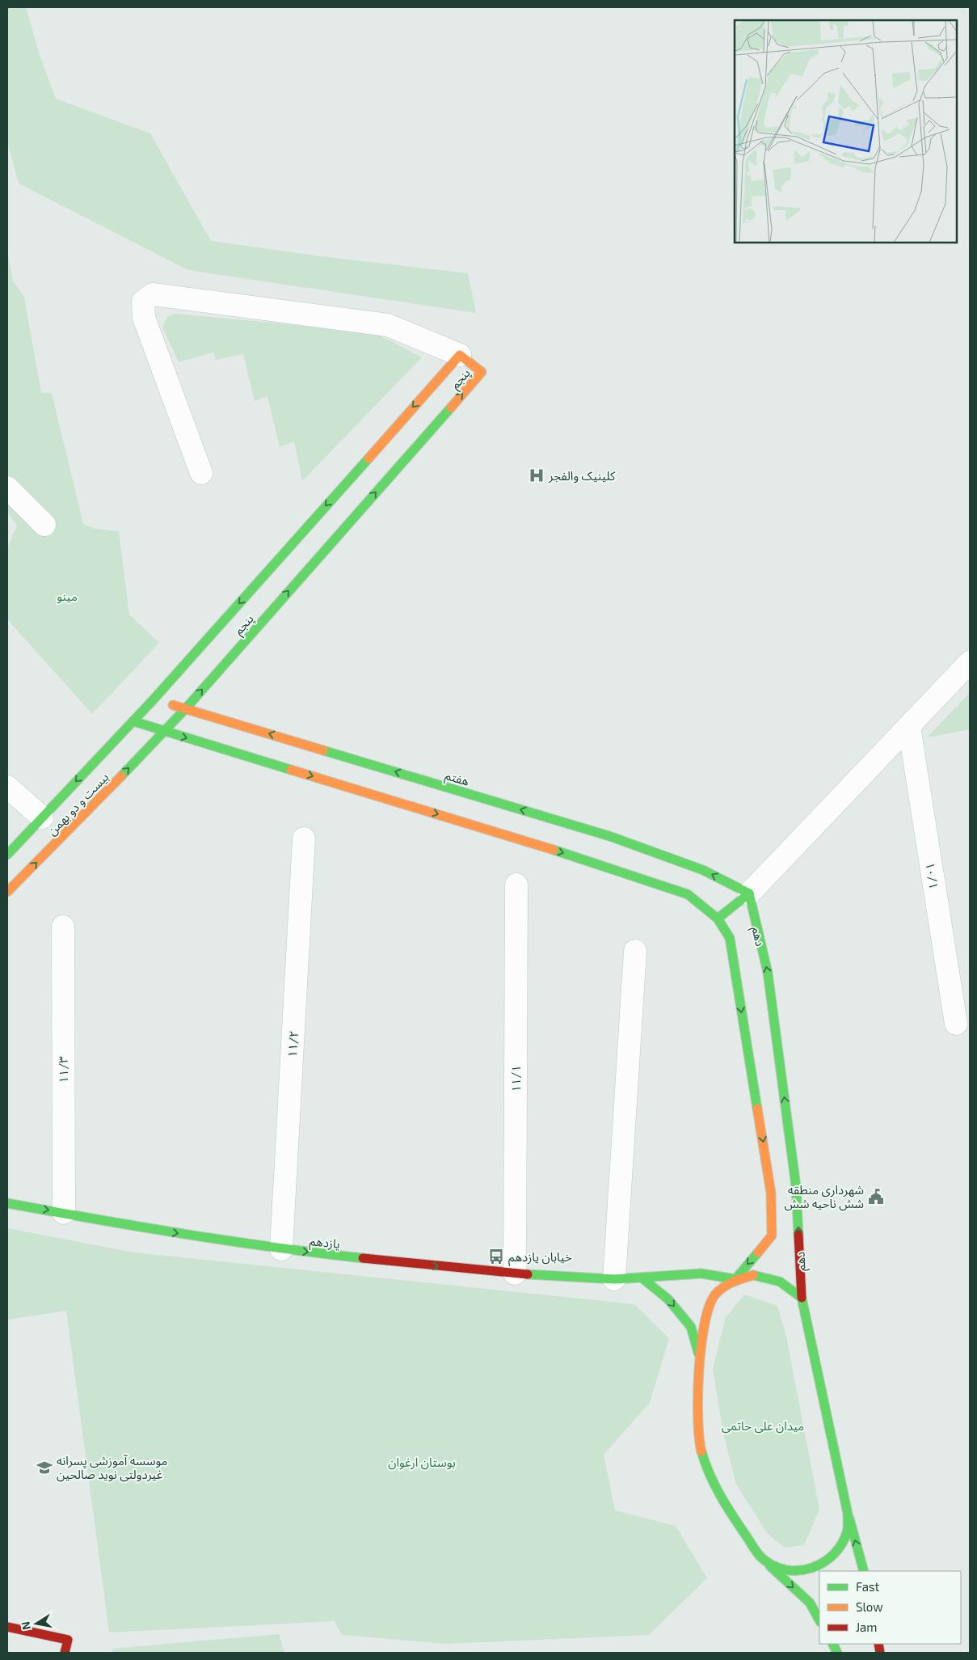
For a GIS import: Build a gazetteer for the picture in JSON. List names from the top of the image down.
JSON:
{
  "streets": {
    "street": [
      "پنجم",
      "هفتم",
      "بیست و دو بهمن",
      "۱۰/۱",
      "دهم",
      "۱۱/۲",
      "۱۱/۳",
      "۱۱/۱",
      "یازدهم"
    ]
  },
  "crossings": [
    ["پنجم", "هفتم"],
    ["پنجم", "بیست و دو بهمن"],
    ["هفتم", "بیست و دو بهمن"],
    ["هفتم", "دهم"],
    ["۱۱/۲", "یازدهم"],
    ["۱۱/۳", "یازدهم"],
    ["۱۱/۱", "یازدهم"]
  ],
  "one_way": ["یازدهم"],
  "parks": ["مینو", "میدان علی حاتمی", "بوستان ارغوان"],
  "places": {
    "hospital": ["کلینیک والفجر"],
    "public building": ["شهرداری منطقه شش ناحیه شش"],
    "bus stop": ["خیابان یازدهم"],
    "school or university": ["موسسه آموزشی پسرانه غیردولتی نوید صالحین"]
  },
  "legend": ["Fast", "Slow", "Jam"],
  "north": "left"
}
